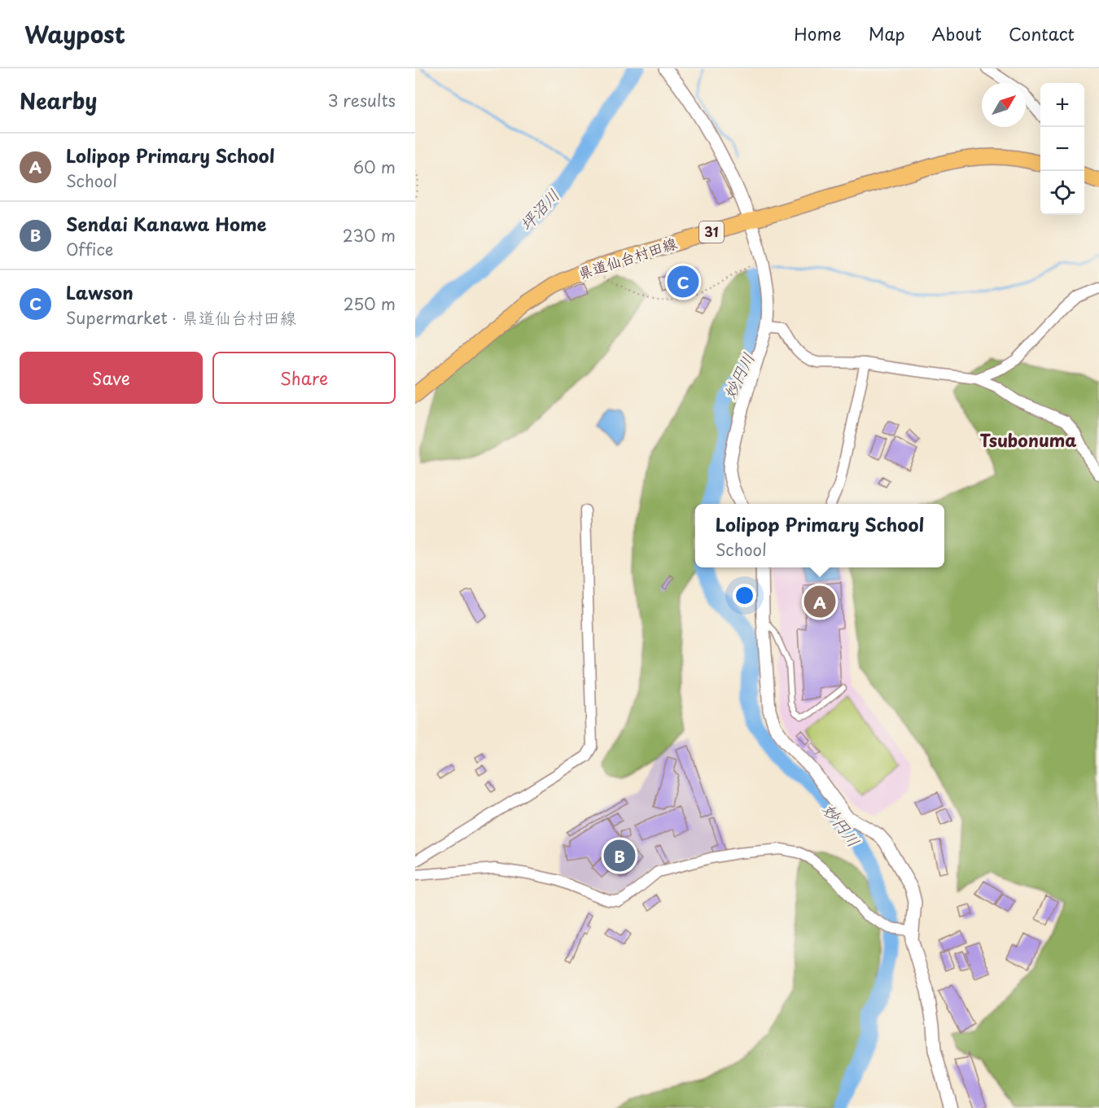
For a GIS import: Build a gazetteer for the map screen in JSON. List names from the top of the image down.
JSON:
{
  "streets": {
    "main road": ["31", "県道仙台村田線"]
  },
  "districts": ["Tsubonuma"],
  "water": ["坪沼川", "妙円川"],
  "north": "top right",
  "page": {
    "header": "Waypost",
    "nav": [
      "Home",
      "Map",
      "About",
      "Contact"
    ],
    "heading": ["Nearby", "3 results"],
    "map_buttons": ["+", "−"],
    "list": [
      {
        "mark": "A",
        "name": "Lolipop Primary School",
        "note": "School",
        "value": "60 m"
      },
      {
        "mark": "B",
        "name": "Sendai Kanawa Home",
        "note": "Office",
        "value": "230 m"
      },
      {
        "mark": "C",
        "name": "Lawson",
        "note": "Supermarket · 県道仙台村田線",
        "value": "250 m"
      }
    ],
    "pins": ["C", "A", "B"],
    "buttons": ["Save", "Share"],
    "popup": ["Lolipop Primary School", "School"]
  }
}
